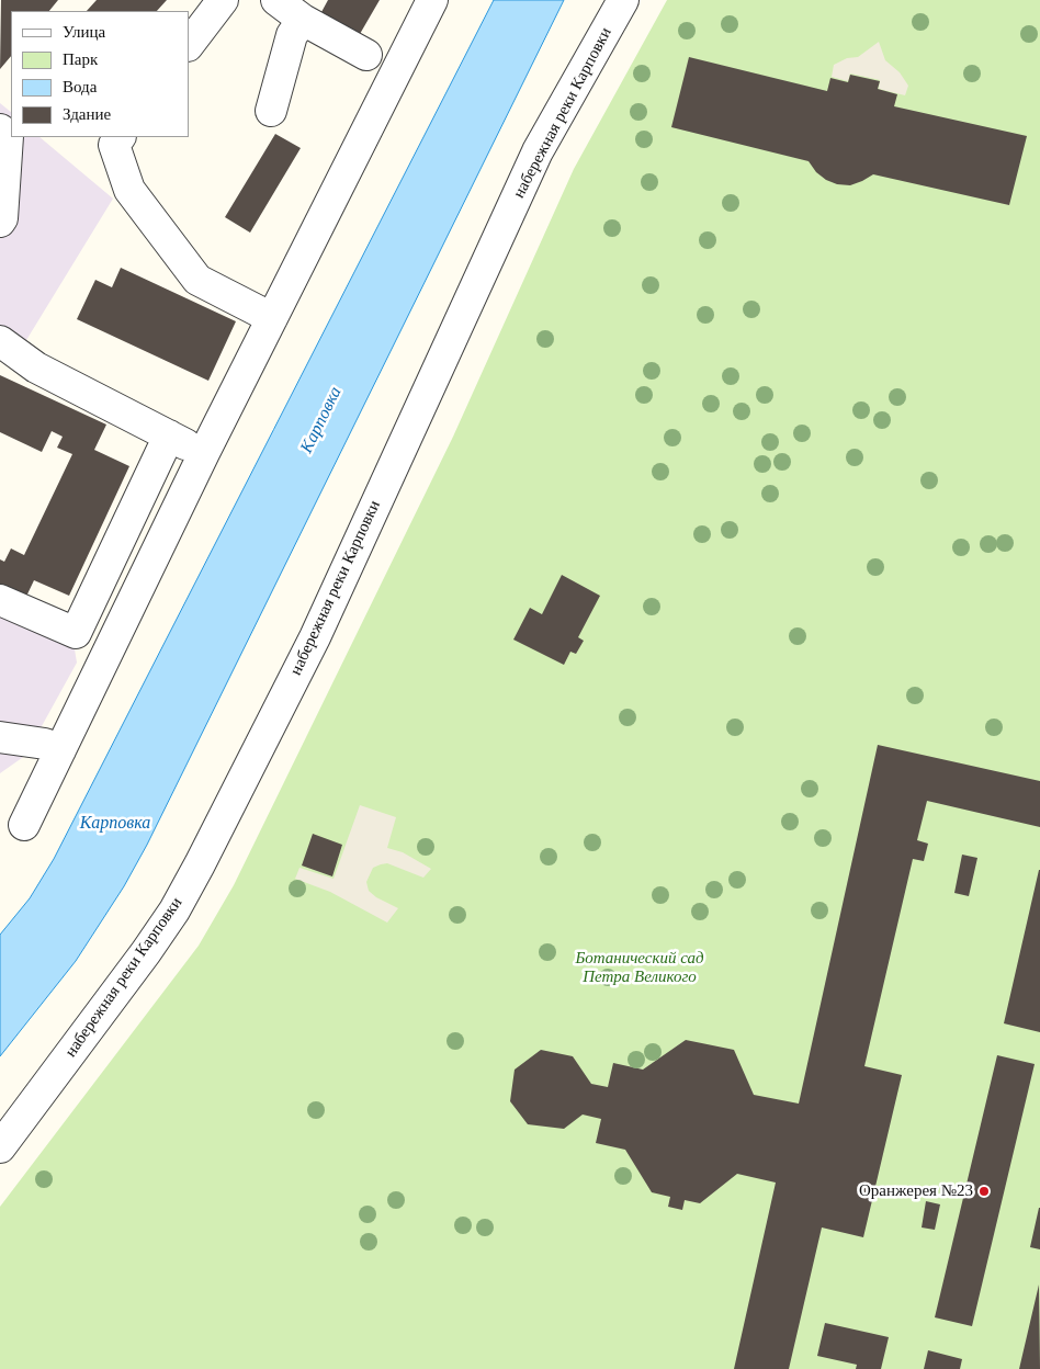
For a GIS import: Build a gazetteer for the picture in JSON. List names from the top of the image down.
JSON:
{
  "streets": {
    "street": ["набережная реки Карповки"]
  },
  "water": ["Карповка"],
  "parks": ["Ботанический сад Петра Великого"],
  "places": ["Оранжерея №23"],
  "legend": [
    "Улица",
    "Парк",
    "Вода",
    "Здание"
  ]
}
